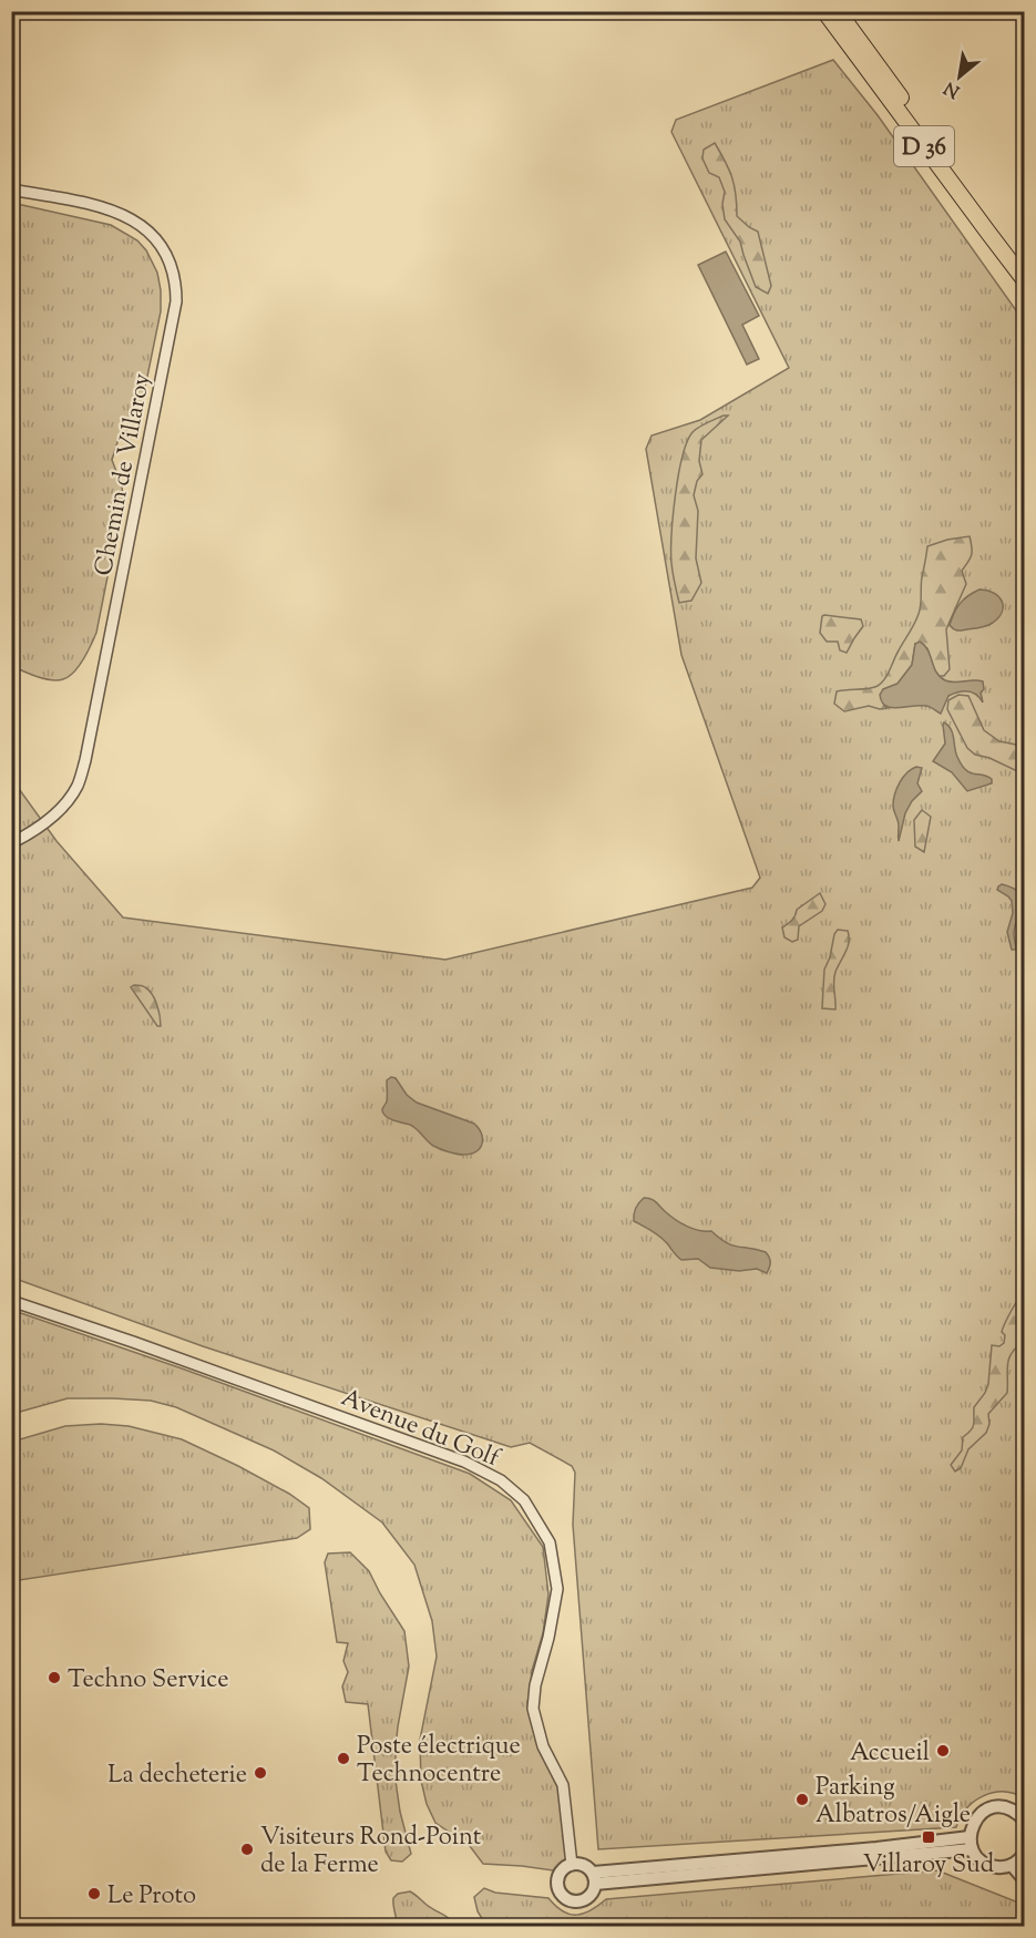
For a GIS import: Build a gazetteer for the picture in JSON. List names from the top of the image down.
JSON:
{
  "streets": {
    "main road": ["D 36"],
    "street": ["Chemin de Villaroy", "Avenue du Golf"]
  },
  "places": {
    "other": [
      "Techno Service",
      "Accueil",
      "Poste électrique Technocentre",
      "La decheterie",
      "Parking Albatros/Aigle",
      "Visiteurs Rond-Point de la Ferme",
      "Le Proto"
    ],
    "transit": ["Villaroy Sud"]
  },
  "north": "bottom left"
}
